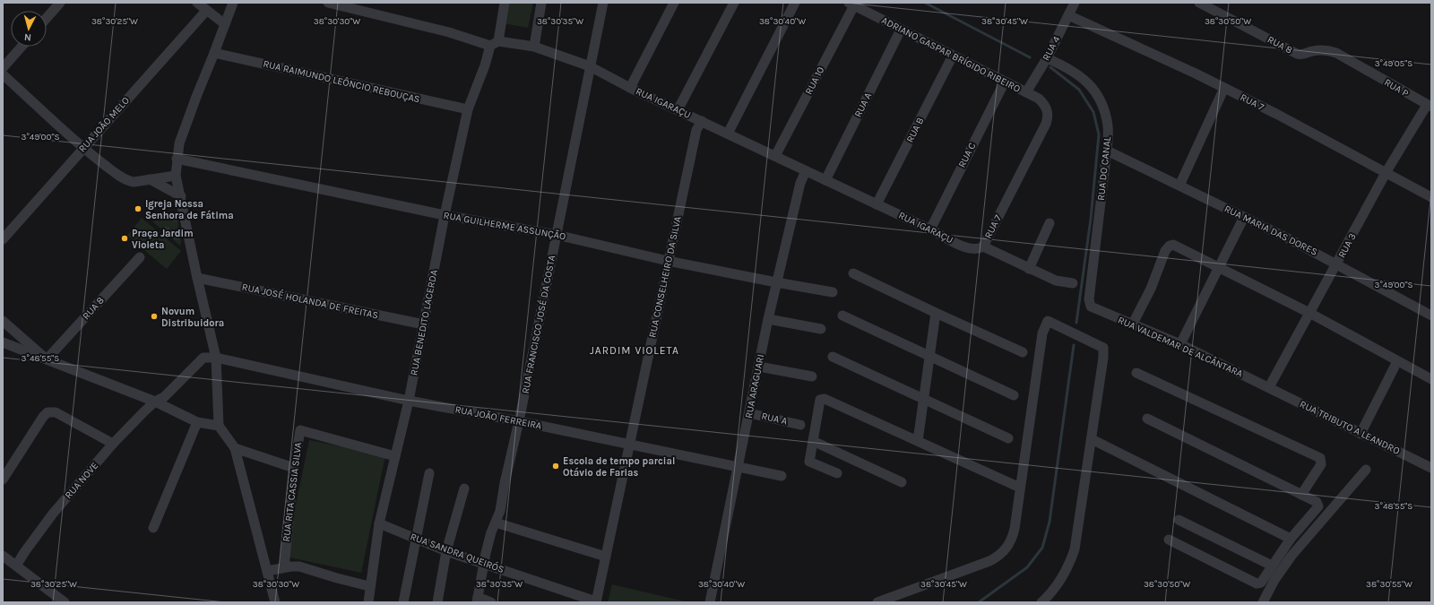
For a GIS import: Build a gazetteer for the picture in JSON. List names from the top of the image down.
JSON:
{
  "streets": {
    "street": [
      "RUA 8",
      "RUA 4",
      "ADRIANO GASPAR BRÍGIDO RIBEIRO",
      "RUA 10",
      "RUA RAIMUNDO LEÔNCIO REBOUÇAS",
      "RUA P",
      "RUA 7",
      "RUA IGARAÇU",
      "RUA A",
      "RUA JOÃO MELO",
      "RUA B",
      "RUA C",
      "RUA DO CANAL",
      "RUA GUILHERME ASSUNÇÃO",
      "RUA MARIA DAS DORES",
      "RUA 3",
      "RUA CONSELHEIRO DA SILVA",
      "RUA JOSÉ HOLANDA DE FREITAS",
      "RUA BENEDITO LACERDA",
      "RUA FRANCISCO JOSÉ DA COSTA",
      "RUA VALDEMAR DE ALCÂNTARA",
      "RUA ARAGUARI",
      "RUA JOÃO FERREIRA",
      "RUA TRIBUTO A LEANDRO",
      "RUA NOVE",
      "RUA RITA CASSIA SILVA",
      "RUA SANDRA QUEIRÓS"
    ]
  },
  "crossings": [
    ["RUA 8", "RUA P"],
    ["RUA 4", "ADRIANO GASPAR BRÍGIDO RIBEIRO"],
    ["RUA 4", "RUA 7"],
    ["RUA 4", "RUA DO CANAL"],
    ["ADRIANO GASPAR BRÍGIDO RIBEIRO", "RUA 10"],
    ["ADRIANO GASPAR BRÍGIDO RIBEIRO", "RUA 7"],
    ["ADRIANO GASPAR BRÍGIDO RIBEIRO", "RUA A"],
    ["ADRIANO GASPAR BRÍGIDO RIBEIRO", "RUA B"],
    ["ADRIANO GASPAR BRÍGIDO RIBEIRO", "RUA C"],
    ["RUA 10", "RUA IGARAÇU"],
    ["RUA RAIMUNDO LEÔNCIO REBOUÇAS", "RUA BENEDITO LACERDA"],
    ["RUA P", "RUA 3"],
    ["RUA 7", "RUA IGARAÇU"],
    ["RUA 7", "RUA 3"],
    ["RUA IGARAÇU", "RUA A"],
    ["RUA IGARAÇU", "RUA B"],
    ["RUA IGARAÇU", "RUA C"],
    ["RUA IGARAÇU", "RUA CONSELHEIRO DA SILVA"],
    ["RUA IGARAÇU", "RUA BENEDITO LACERDA"],
    ["RUA IGARAÇU", "RUA FRANCISCO JOSÉ DA COSTA"],
    ["RUA IGARAÇU", "RUA ARAGUARI"],
    ["RUA A", "RUA ARAGUARI"],
    ["RUA DO CANAL", "RUA MARIA DAS DORES"],
    ["RUA DO CANAL", "RUA VALDEMAR DE ALCÂNTARA"],
    ["RUA GUILHERME ASSUNÇÃO", "RUA CONSELHEIRO DA SILVA"],
    ["RUA GUILHERME ASSUNÇÃO", "RUA BENEDITO LACERDA"],
    ["RUA GUILHERME ASSUNÇÃO", "RUA FRANCISCO JOSÉ DA COSTA"],
    ["RUA GUILHERME ASSUNÇÃO", "RUA ARAGUARI"],
    ["RUA MARIA DAS DORES", "RUA 3"],
    ["RUA 3", "RUA VALDEMAR DE ALCÂNTARA"],
    ["RUA 3", "RUA TRIBUTO A LEANDRO"],
    ["RUA CONSELHEIRO DA SILVA", "RUA JOÃO FERREIRA"],
    ["RUA CONSELHEIRO DA SILVA", "RUA SANDRA QUEIRÓS"],
    ["RUA JOSÉ HOLANDA DE FREITAS", "RUA BENEDITO LACERDA"],
    ["RUA BENEDITO LACERDA", "RUA JOÃO FERREIRA"],
    ["RUA BENEDITO LACERDA", "RUA RITA CASSIA SILVA"],
    ["RUA BENEDITO LACERDA", "RUA SANDRA QUEIRÓS"],
    ["RUA FRANCISCO JOSÉ DA COSTA", "RUA JOÃO FERREIRA"],
    ["RUA FRANCISCO JOSÉ DA COSTA", "RUA SANDRA QUEIRÓS"],
    ["RUA VALDEMAR DE ALCÂNTARA", "RUA TRIBUTO A LEANDRO"],
    ["RUA ARAGUARI", "RUA JOÃO FERREIRA"],
    ["RUA JOÃO FERREIRA", "RUA NOVE"]
  ],
  "districts": ["JARDIM VIOLETA"],
  "places": [
    "Igreja Nossa Senhora de Fátima",
    "Praça Jardim Violeta",
    "Novum Distribuidora",
    "Escola de tempo parcial Otávio de Farias"
  ],
  "north": "bottom",
  "coordinates": [
    "38°30'25\"W",
    "38°30'30\"W",
    "38°30'35\"W",
    "38°30'40\"W",
    "38°30'45\"W",
    "38°30'50\"W",
    "3°49'05\"S",
    "3°49'00\"S",
    "3°48'55\"S",
    "38°30'55\"W"
  ]
}
